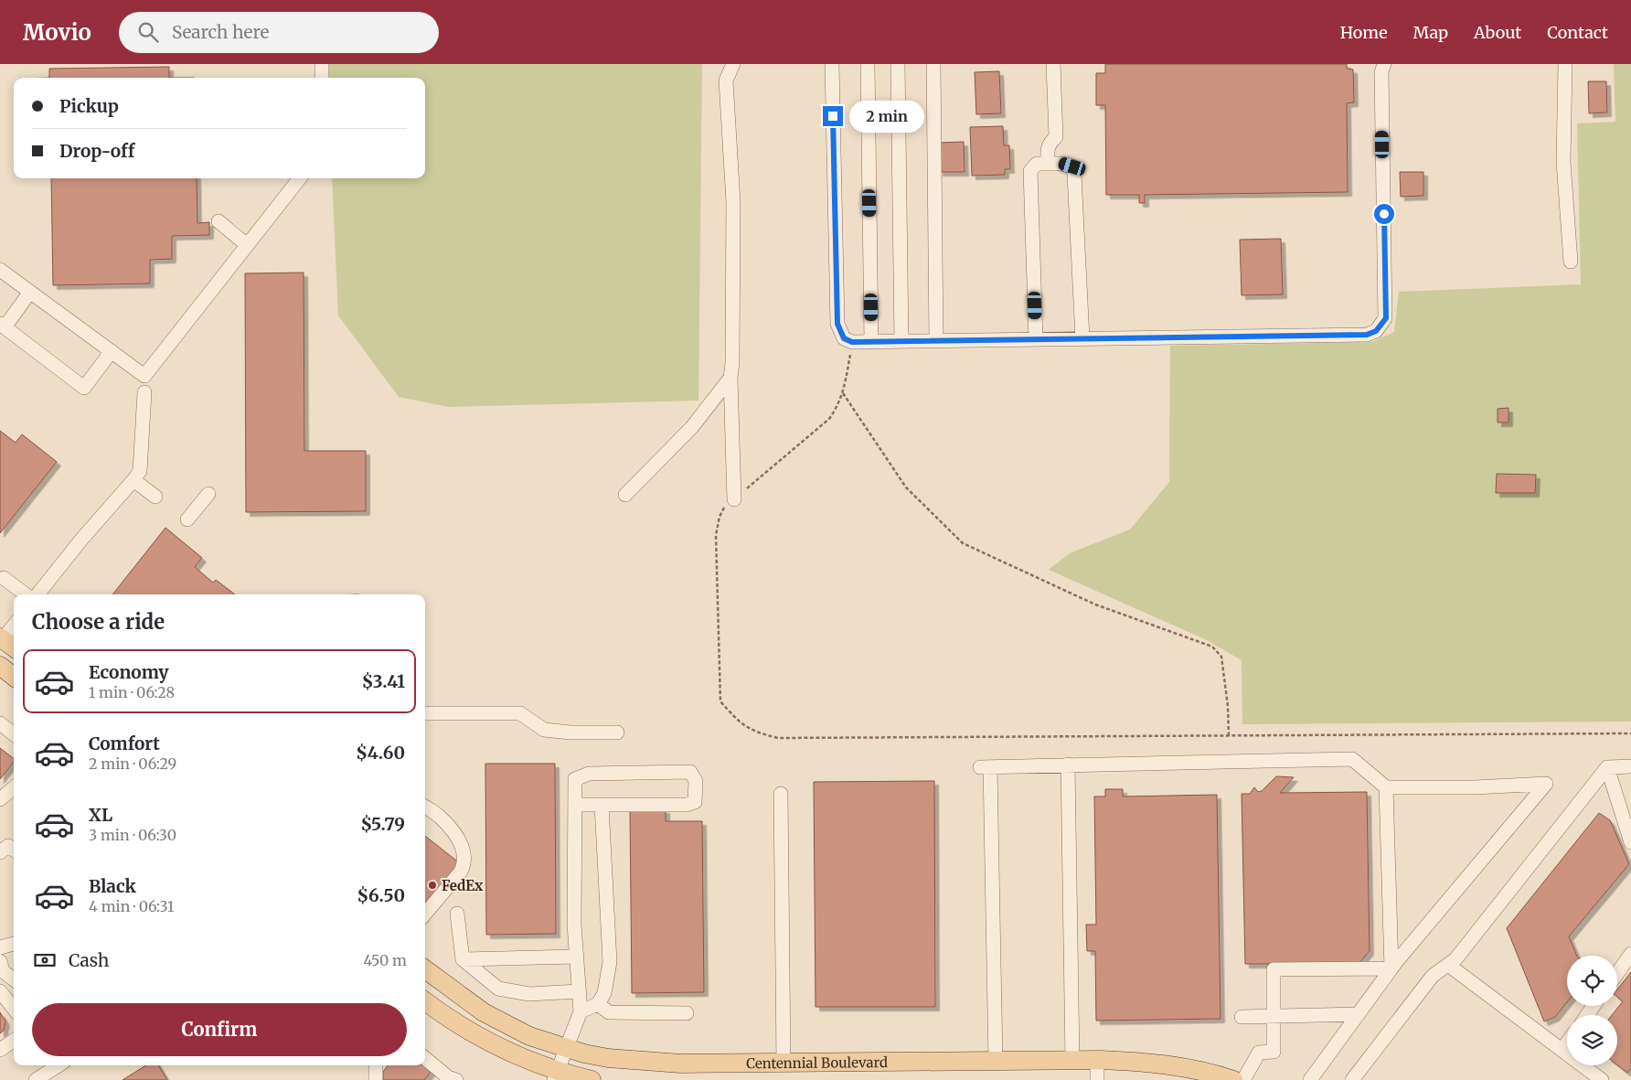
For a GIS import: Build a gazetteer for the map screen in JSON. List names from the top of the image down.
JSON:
{
  "streets": {
    "main road": ["Centennial Boulevard"]
  },
  "places": ["FedEx"],
  "page": {
    "header": "Movio",
    "search": "Search here",
    "nav": [
      "Home",
      "Map",
      "About",
      "Contact"
    ],
    "banner": ["Pickup", "Drop-off"],
    "bubble": "2 min",
    "heading": "Choose a ride",
    "list": [
      {
        "name": "Economy",
        "note": "1 min · 06:28",
        "value": "$3.41"
      },
      {
        "name": "Comfort",
        "note": "2 min · 06:29",
        "value": "$4.60"
      },
      {
        "name": "XL",
        "note": "3 min · 06:30",
        "value": "$5.79"
      },
      {
        "name": "Black",
        "note": "4 min · 06:31",
        "value": "$6.50"
      }
    ],
    "pay": ["Cash", "450 m"],
    "buttons": "Confirm"
  }
}
